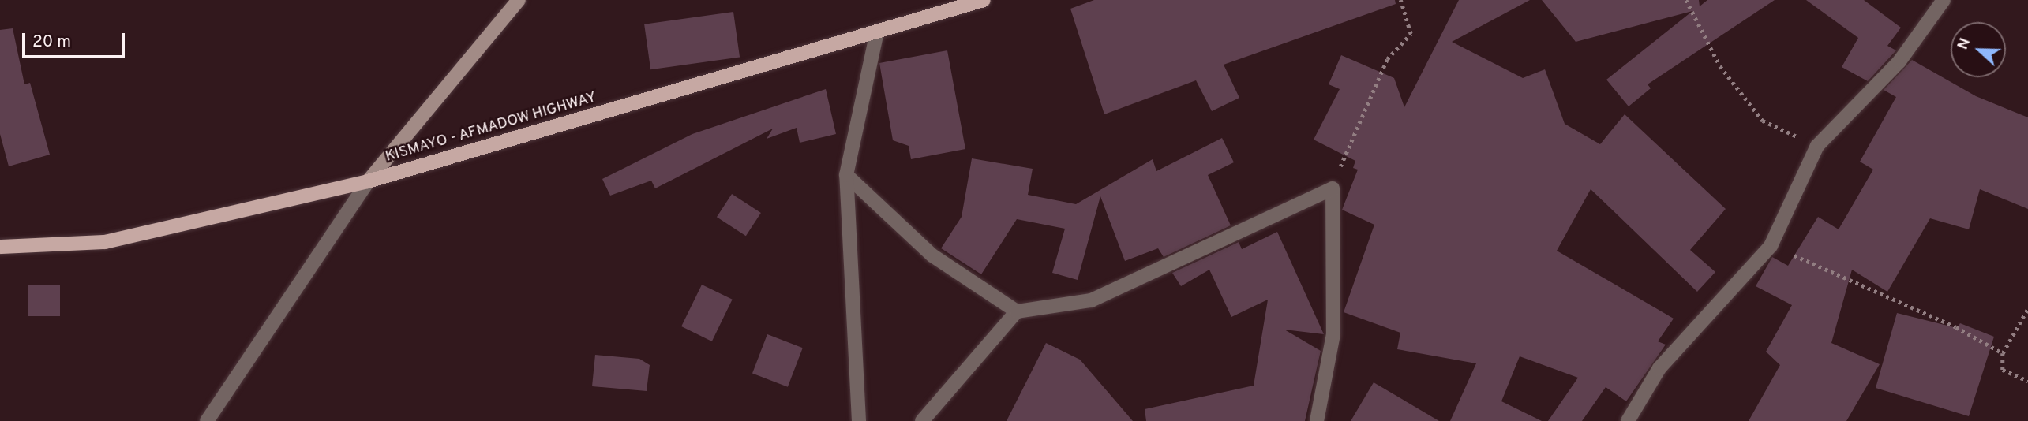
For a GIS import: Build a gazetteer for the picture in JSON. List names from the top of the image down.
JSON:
{
  "streets": {
    "main road": ["KISMAYO - AFMADOW HIGHWAY"]
  },
  "scale_bar": "20 m",
  "north": "left"
}
